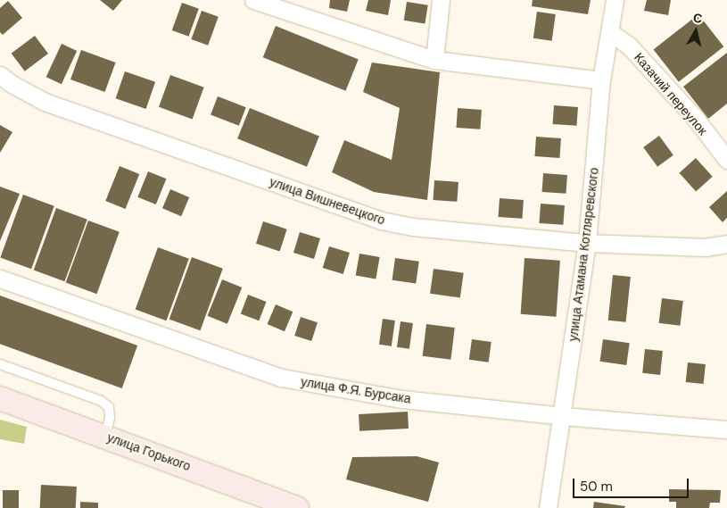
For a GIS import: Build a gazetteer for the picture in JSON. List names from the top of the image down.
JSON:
{
  "streets": {
    "main road": ["улица Горького"],
    "street": [
      "Казачий переулок",
      "улица Вишневецкого",
      "улица Атамана Котляревского",
      "улица Ф.Я. Бурсака"
    ]
  },
  "crossings": [
    ["Казачий переулок", "улица Атамана Котляревского"],
    ["улица Вишневецкого", "улица Атамана Котляревского"],
    ["улица Атамана Котляревского", "улица Ф.Я. Бурсака"]
  ],
  "scale_bar": "50 m",
  "north": "top"
}
